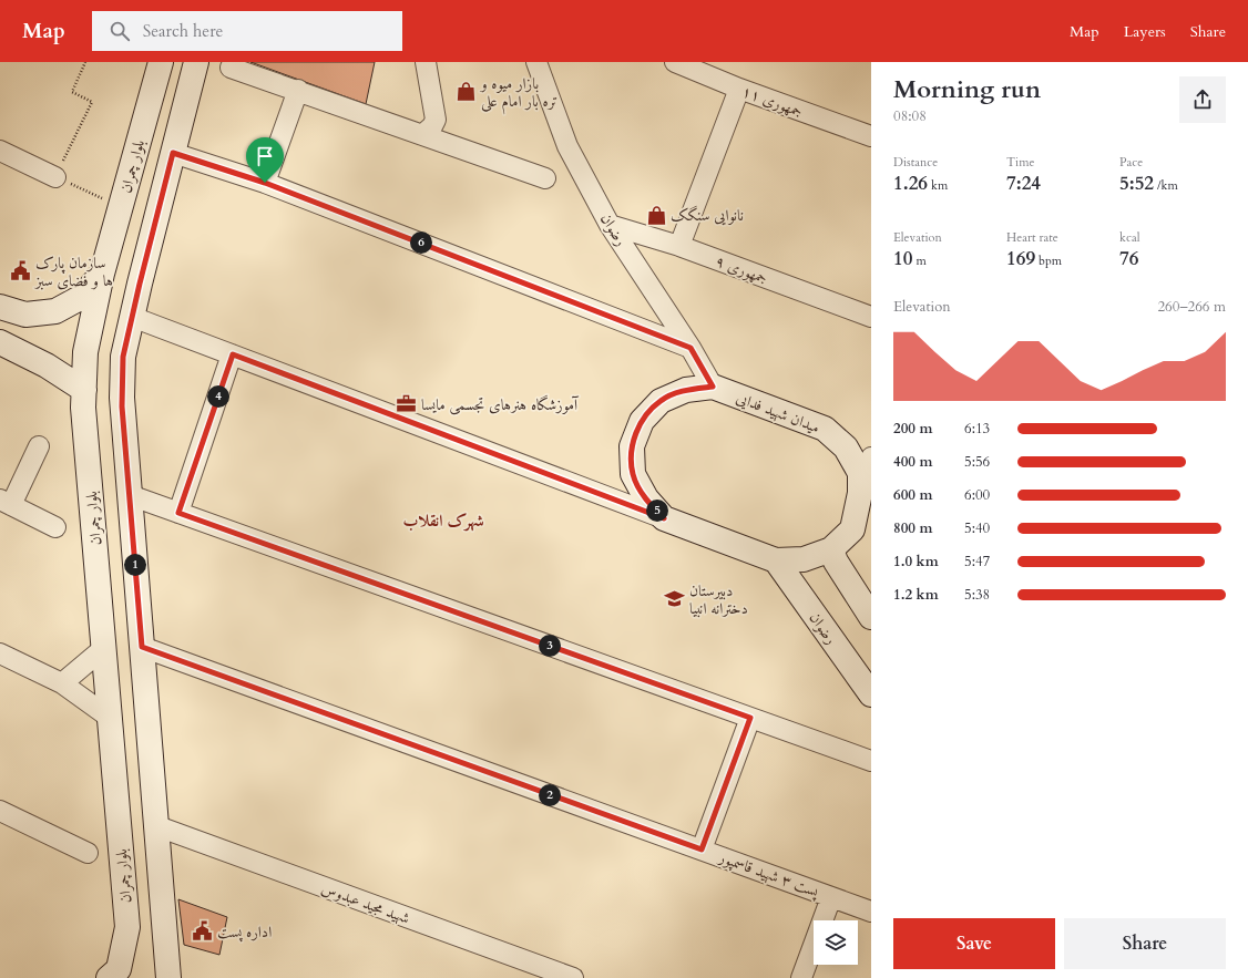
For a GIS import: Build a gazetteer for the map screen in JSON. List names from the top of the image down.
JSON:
{
  "streets": {
    "main road": ["بلوار چمران", "رضوان", "میدان شهید فدایی"],
    "street": [
      "جمهوری ۱۱",
      "جمهوری ۹",
      "پست ۳ شهید قاسمپور",
      "شهید مجید عبدوس"
    ]
  },
  "crossings": [
    ["رضوان", "جمهوری ۹"],
    ["رضوان", "میدان شهید فدایی"]
  ],
  "districts": ["شهرک انقلاب"],
  "places": {
    "shop": ["بازار میوه و تره بار امام علی", "نانوایی سنگک"],
    "public building": ["سازمان پارک ها و فضای سبز", "اداره پست"],
    "office": ["آموزشگاه هنرهای تجسمی مایسا"],
    "school or university": ["دبیرستان دخترانه انبیا"]
  },
  "page": {
    "header": "Map",
    "search": "Search here",
    "nav": ["Map", "Layers", "Share"],
    "heading": ["Morning run", "08:08"],
    "stats": [
      ["Distance", "1.26 km"],
      ["Time", "7:24"],
      ["Pace", "5:52 /km"],
      ["Elevation", "10 m"],
      ["Heart rate", "169 bpm"],
      ["kcal", "76"]
    ],
    "pins": [
      "6",
      "4",
      "5",
      "1",
      "3",
      "2"
    ],
    "chart": ["Elevation", "260–266 m"],
    "list": [
      {
        "name": "200 m",
        "note": "6:13"
      },
      {
        "name": "400 m",
        "note": "5:56"
      },
      {
        "name": "600 m",
        "note": "6:00"
      },
      {
        "name": "800 m",
        "note": "5:40"
      },
      {
        "name": "1.0 km",
        "note": "5:47"
      },
      {
        "name": "1.2 km",
        "note": "5:38"
      }
    ],
    "buttons": ["Save", "Share"]
  }
}
